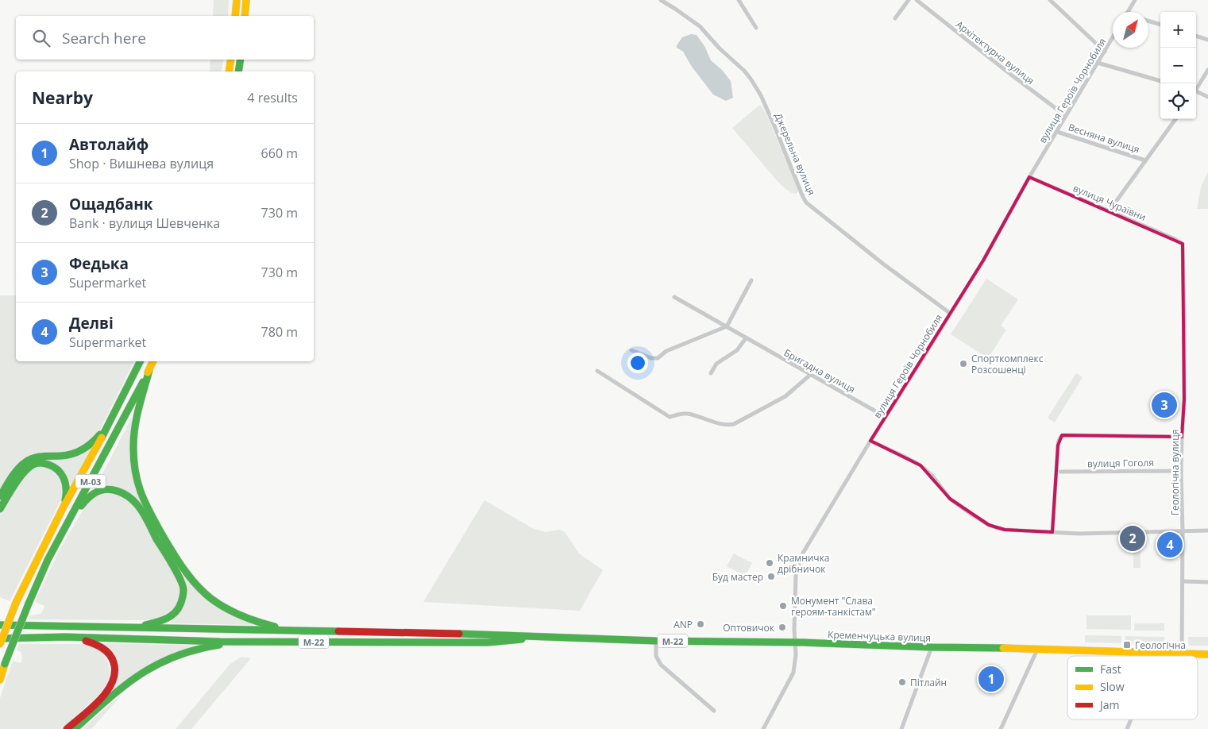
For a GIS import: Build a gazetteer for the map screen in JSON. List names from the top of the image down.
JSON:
{
  "streets": {
    "highway": ["М-03", "Кременчуцька вулиця", "М-22"],
    "street": [
      "Архітектурна вулиця",
      "вулиця Героїв Чорнобиля",
      "Весняна вулиця",
      "Джерельна вулиця",
      "вулиця Чураївни",
      "Бригадна вулиця",
      "вулиця Гоголя",
      "Геологічна вулиця"
    ]
  },
  "crossings": [
    ["Архітектурна вулиця", "вулиця Героїв Чорнобиля"],
    ["вулиця Героїв Чорнобиля", "Весняна вулиця"],
    ["вулиця Героїв Чорнобиля", "Джерельна вулиця"],
    ["вулиця Героїв Чорнобиля", "вулиця Чураївни"],
    ["вулиця Героїв Чорнобиля", "Бригадна вулиця"],
    ["вулиця Героїв Чорнобиля", "Кременчуцька вулиця"],
    ["Весняна вулиця", "вулиця Чураївни"],
    ["вулиця Чураївни", "Геологічна вулиця"],
    ["вулиця Гоголя", "Геологічна вулиця"],
    ["Геологічна вулиця", "Кременчуцька вулиця"],
    ["Кременчуцька вулиця", "М-22"]
  ],
  "places": {
    "other": [
      "Спорткомплекс Розсошенці",
      "Крамничка дрібничок",
      "Буд мастер",
      "Монумент \"Слава героям-танкістам\"",
      "ANP",
      "Оптовичок",
      "Пітлайн"
    ],
    "transit": ["Геологічна"]
  },
  "legend": ["Fast", "Slow", "Jam"],
  "north": "top right",
  "page": {
    "map_buttons": ["+", "−"],
    "search": "Search here",
    "heading": ["Nearby", "4 results"],
    "list": [
      {
        "mark": "1",
        "name": "Автолайф",
        "note": "Shop · Вишнева вулиця",
        "value": "660 m"
      },
      {
        "mark": "2",
        "name": "Ощадбанк",
        "note": "Bank · вулиця Шевченка",
        "value": "730 m"
      },
      {
        "mark": "3",
        "name": "Федька",
        "note": "Supermarket",
        "value": "730 m"
      },
      {
        "mark": "4",
        "name": "Делві",
        "note": "Supermarket",
        "value": "780 m"
      }
    ],
    "pins": [
      "3",
      "2",
      "4",
      "1"
    ]
  }
}
